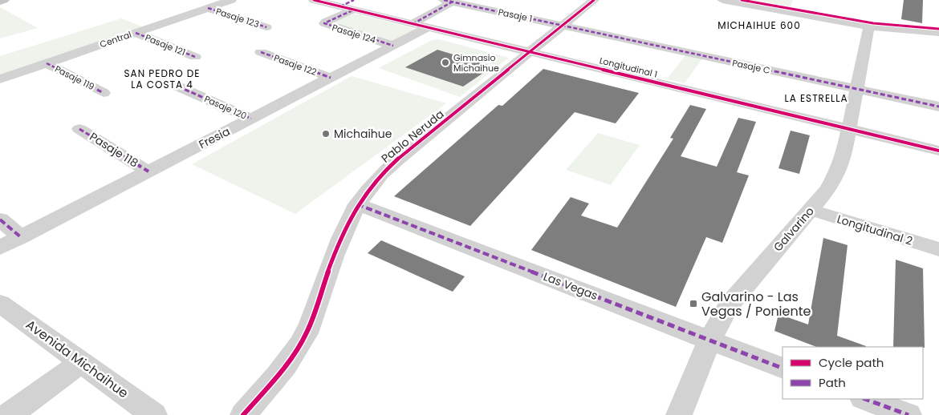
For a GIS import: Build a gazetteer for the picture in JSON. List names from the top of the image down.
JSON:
{
  "streets": {
    "street": [
      "Pasaje 1",
      "Pasaje 123",
      "Pasaje 124",
      "Central",
      "Pasaje 121",
      "Pasaje 122",
      "Pasaje C",
      "Longitudinal 1",
      "Pasaje 119",
      "Pasaje 120",
      "Pablo Neruda",
      "Fresia",
      "Pasaje 118",
      "Galvarino",
      "Longitudinal 2",
      "Las Vegas",
      "Avenida Michaihue"
    ]
  },
  "crossings": [
    ["Pasaje 1", "Pasaje C"],
    ["Pasaje 1", "Pablo Neruda"],
    ["Pasaje 1", "Fresia"],
    ["Pasaje 123", "Central"],
    ["Pasaje 124", "Longitudinal 1"],
    ["Pasaje 124", "Fresia"],
    ["Central", "Pasaje 121"],
    ["Central", "Pasaje 119"],
    ["Pasaje 122", "Fresia"],
    ["Pasaje C", "Pablo Neruda"],
    ["Pasaje C", "Galvarino"],
    ["Longitudinal 1", "Pablo Neruda"],
    ["Longitudinal 1", "Fresia"],
    ["Longitudinal 1", "Galvarino"],
    ["Pasaje 120", "Fresia"],
    ["Pablo Neruda", "Las Vegas"],
    ["Fresia", "Pasaje 118"],
    ["Galvarino", "Longitudinal 2"],
    ["Galvarino", "Las Vegas"]
  ],
  "districts": ["MICHAIHUE 600", "SAN PEDRO DE LA COSTA 4", "LA ESTRELLA"],
  "places": {
    "other": ["Gimnasio Michaihue", "Michaihue"],
    "transit": ["Galvarino - Las Vegas / Poniente"]
  },
  "legend": ["Cycle path", "Path"]
}
